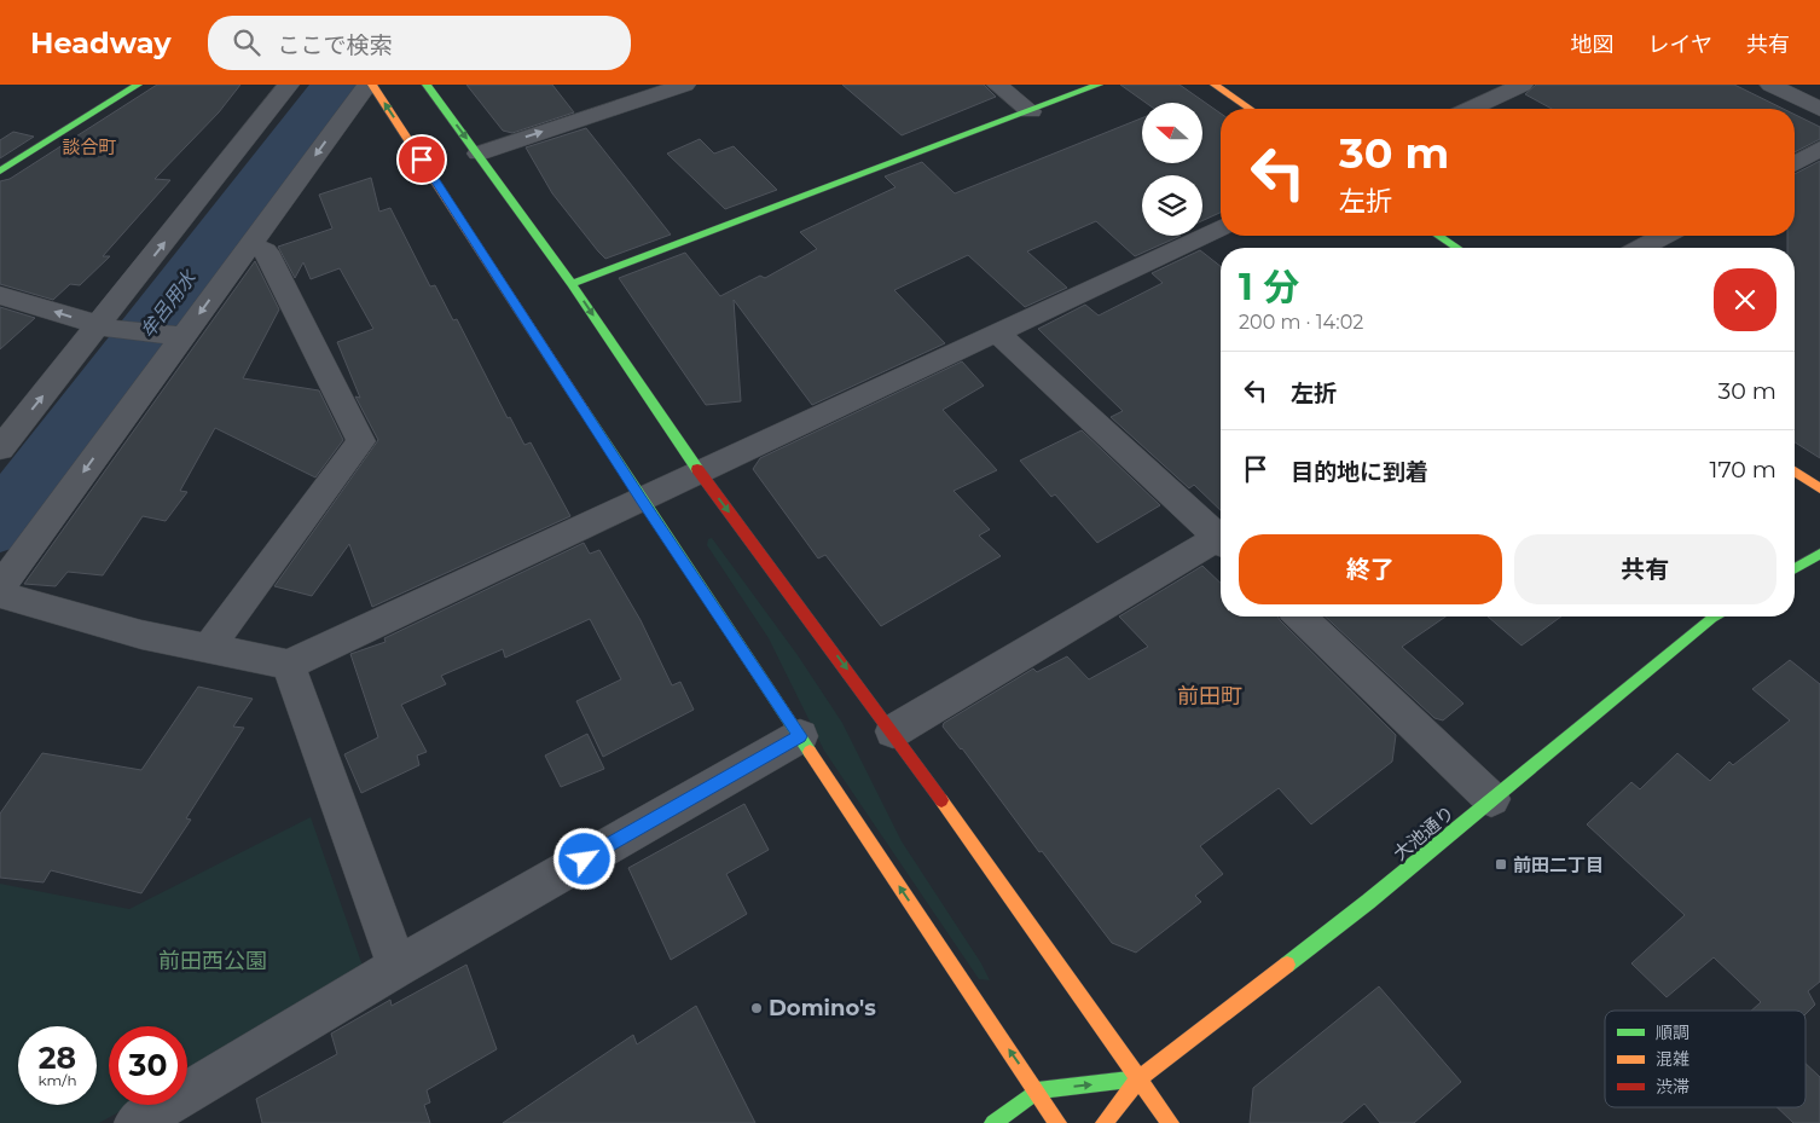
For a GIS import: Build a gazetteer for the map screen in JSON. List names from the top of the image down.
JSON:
{
  "streets": {
    "street": ["大池通り"]
  },
  "districts": ["談合町", "前田町"],
  "water": ["牟呂用水"],
  "parks": ["前田西公園"],
  "places": {
    "transit": ["前田二丁目"],
    "other": ["Domino's"]
  },
  "legend": ["順調", "混雑", "渋滞"],
  "north": "left",
  "page": {
    "header": "Headway",
    "search": "ここで検索",
    "nav": ["地図", "レイヤ", "共有"],
    "turn": ["30 m", "左折"],
    "heading": ["1 分", "200 m · 14:02"],
    "list": [
      {
        "name": "左折",
        "value": "30 m"
      },
      {
        "name": "目的地に到着",
        "value": "170 m"
      }
    ],
    "buttons": ["終了", "共有"],
    "speed": "28 km/h",
    "limit": "30"
  }
}
